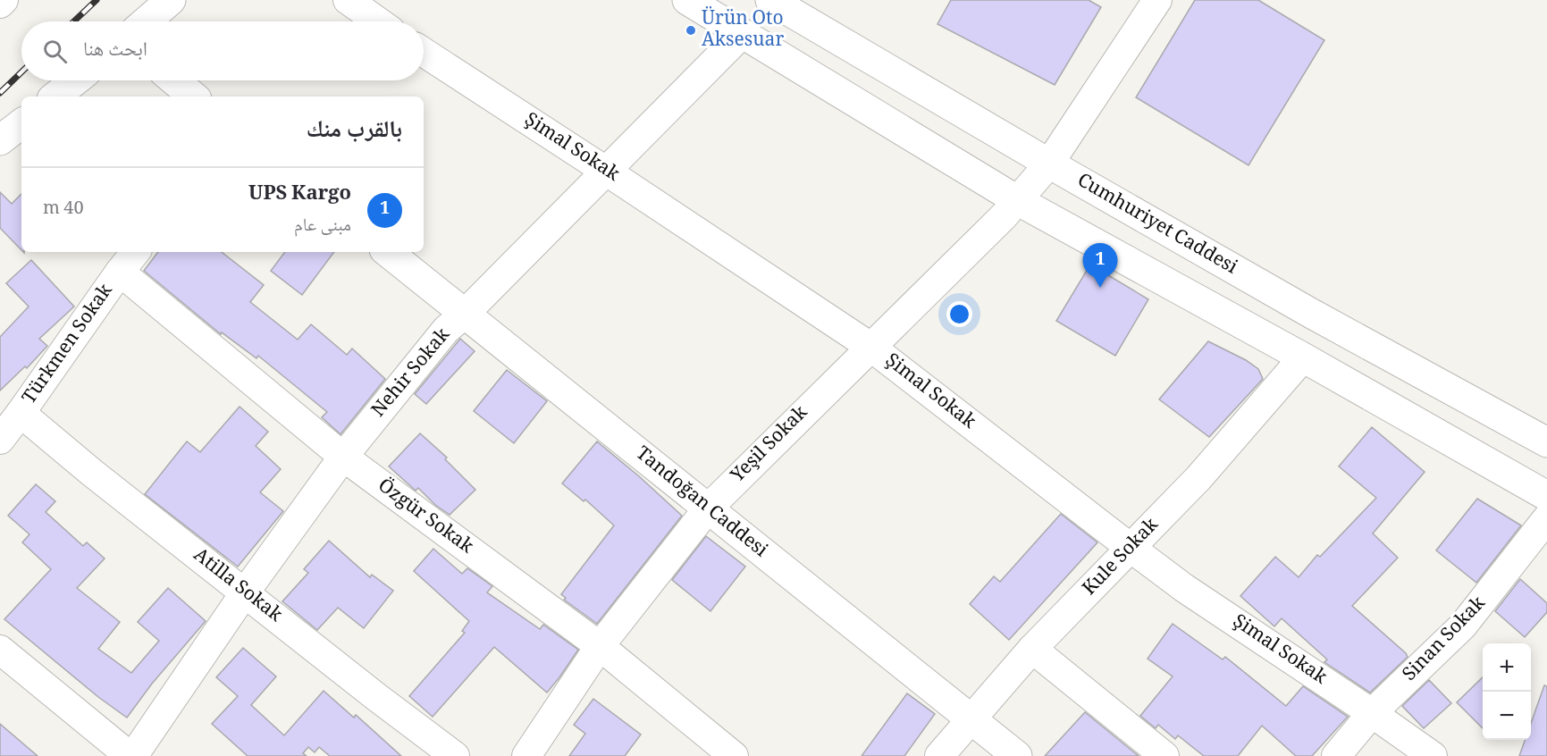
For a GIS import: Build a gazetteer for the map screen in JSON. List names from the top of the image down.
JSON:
{
  "streets": {
    "main road": ["Cumhuriyet Caddesi", "Tandoğan Caddesi"],
    "street": [
      "Şimal Sokak",
      "Türkmen Sokak",
      "Nehir Sokak",
      "Yeşil Sokak",
      "Özgür Sokak",
      "Kule Sokak",
      "Atilla Sokak",
      "Sinan Sokak"
    ]
  },
  "crossings": [
    ["Şimal Sokak", "Nehir Sokak"],
    ["Şimal Sokak", "Yeşil Sokak"],
    ["Şimal Sokak", "Kule Sokak"],
    ["Şimal Sokak", "Sinan Sokak"],
    ["Cumhuriyet Caddesi", "Yeşil Sokak"],
    ["Türkmen Sokak", "Özgür Sokak"],
    ["Türkmen Sokak", "Atilla Sokak"],
    ["Nehir Sokak", "Tandoğan Caddesi"],
    ["Nehir Sokak", "Özgür Sokak"],
    ["Nehir Sokak", "Atilla Sokak"],
    ["Yeşil Sokak", "Tandoğan Caddesi"],
    ["Yeşil Sokak", "Özgür Sokak"],
    ["Tandoğan Caddesi", "Kule Sokak"]
  ],
  "places": ["Ürün Oto Aksesuar"],
  "page": {
    "search": "ابحث هنا",
    "heading": "بالقرب منك",
    "list": [
      {
        "mark": "1",
        "name": "UPS Kargo",
        "note": "مبنى عام",
        "value": "40 m"
      }
    ],
    "pins": "1",
    "map_buttons": ["+", "−"]
  }
}
